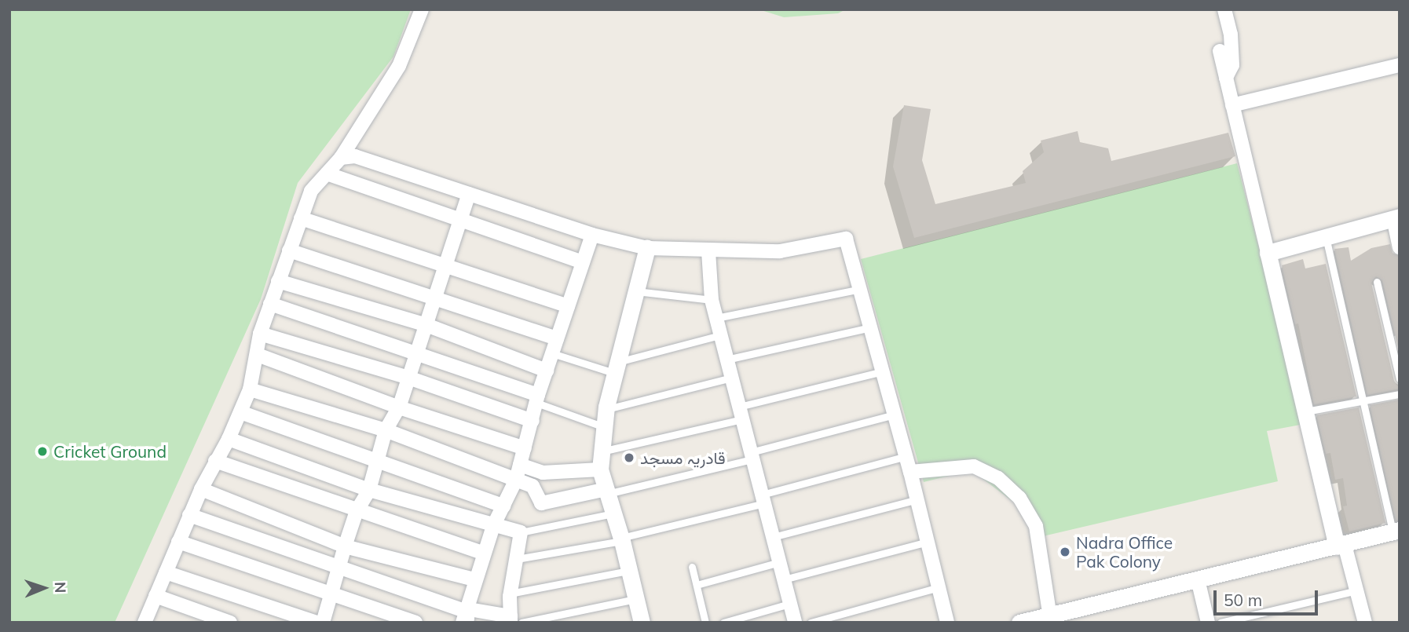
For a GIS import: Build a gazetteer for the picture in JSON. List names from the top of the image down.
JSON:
{
  "places": ["Cricket Ground", "قادریہ مسجد", "Nadra Office Pak Colony"],
  "scale_bar": "50 m",
  "north": "right"
}
